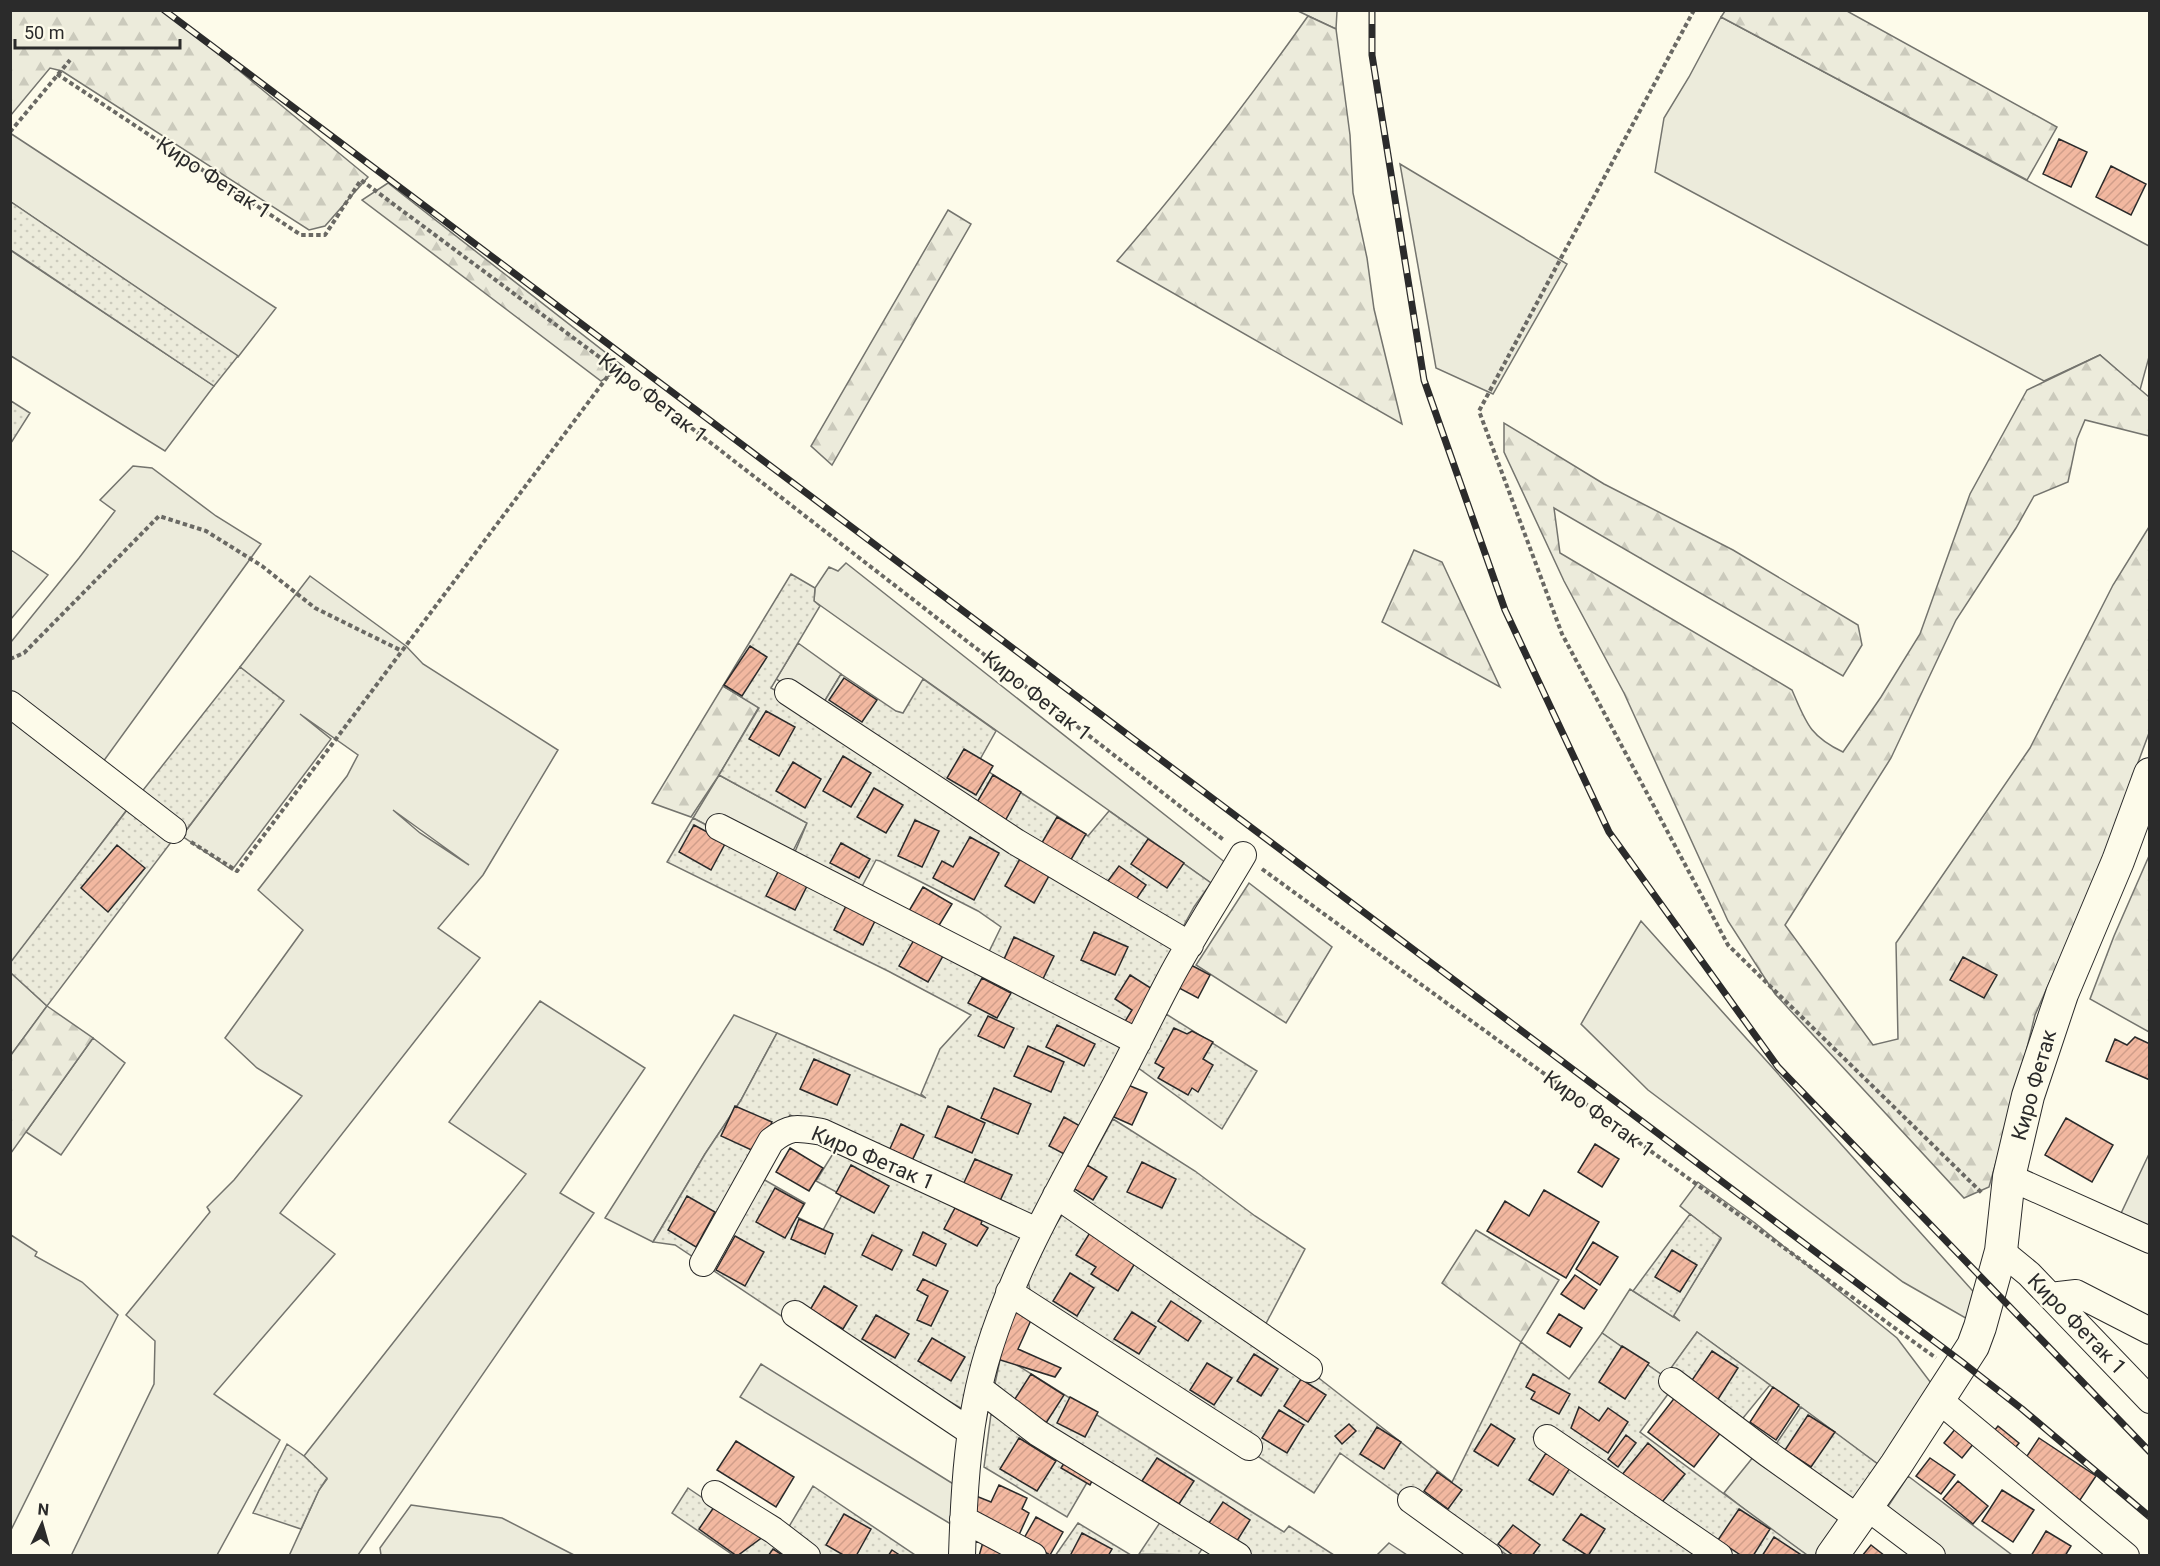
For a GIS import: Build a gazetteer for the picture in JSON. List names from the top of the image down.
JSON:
{
  "streets": {
    "main road": ["Киро Фетак"],
    "street": ["Киро Фетак 1"]
  },
  "crossings": [
    ["Киро Фетак 1", "Киро Фетак"]
  ],
  "scale_bar": "50 m",
  "north": "top"
}
